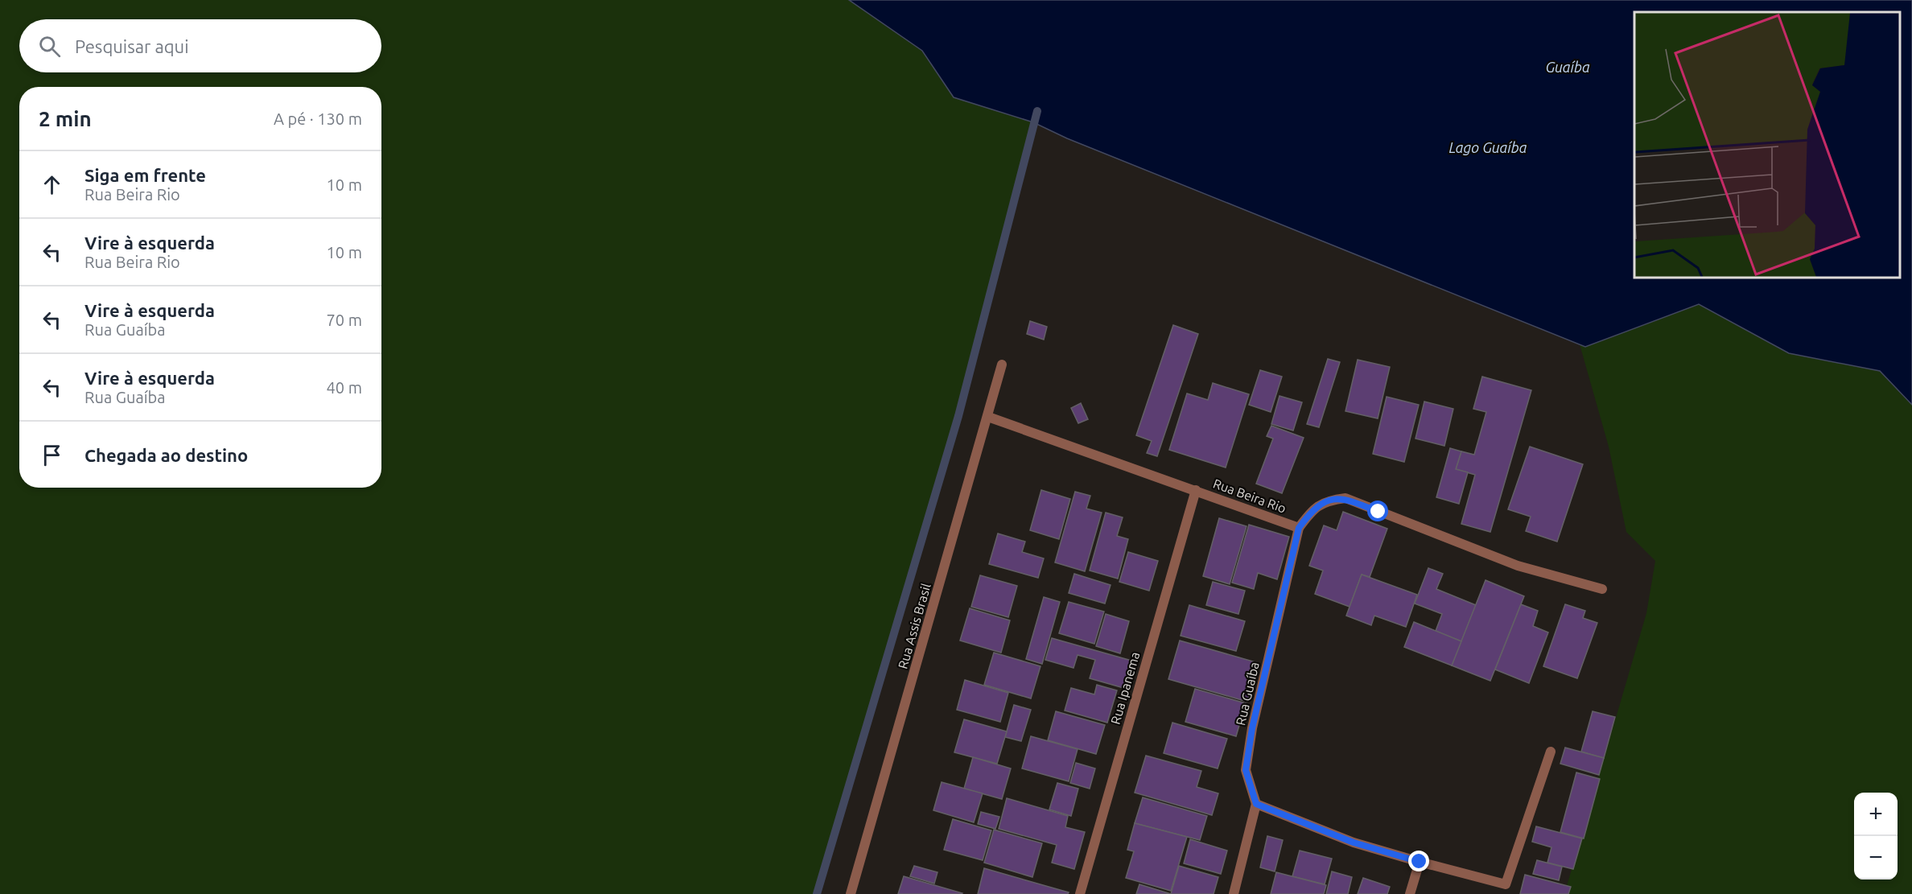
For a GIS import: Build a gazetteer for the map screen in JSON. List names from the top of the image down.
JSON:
{
  "streets": {
    "street": [
      "Rua Beira Rio",
      "Rua Assis Brasil",
      "Rua Ipanema",
      "Rua Guaíba"
    ]
  },
  "crossings": [
    ["Rua Beira Rio", "Rua Assis Brasil"],
    ["Rua Beira Rio", "Rua Ipanema"],
    ["Rua Beira Rio", "Rua Guaíba"]
  ],
  "water": ["Guaíba", "Lago Guaíba"],
  "page": {
    "search": "Pesquisar aqui",
    "heading": ["2 min", "A pé · 130 m"],
    "list": [
      ["Siga em frente", "Rua Beira Rio", "10 m"],
      ["Vire à esquerda", "Rua Beira Rio", "10 m"],
      ["Vire à esquerda", "Rua Guaíba", "70 m"],
      ["Vire à esquerda", "Rua Guaíba", "40 m"],
      "Chegada ao destino"
    ],
    "map_buttons": ["+", "−"]
  }
}
